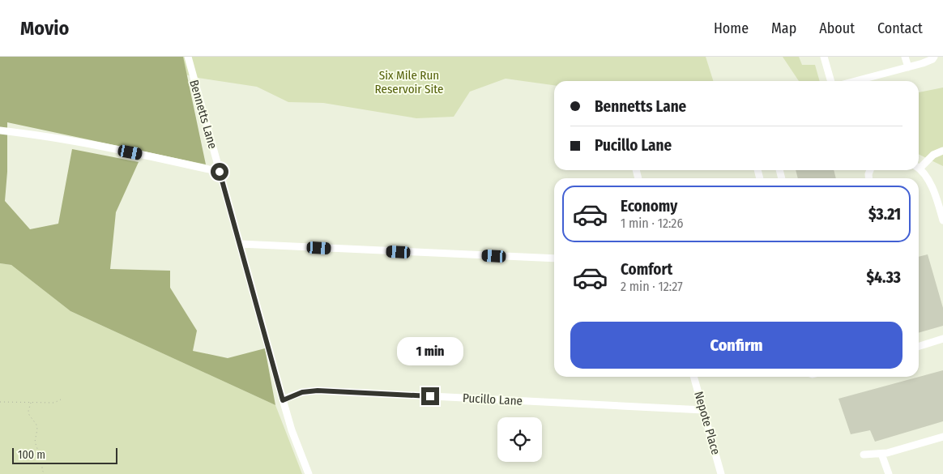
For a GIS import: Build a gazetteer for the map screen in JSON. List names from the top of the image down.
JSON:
{
  "streets": {
    "street": ["Bennetts Lane", "Pucillo Lane", "Nepote Place"]
  },
  "crossings": [
    ["Bennetts Lane", "Pucillo Lane"],
    ["Pucillo Lane", "Nepote Place"]
  ],
  "parks": ["Six Mile Run Reservoir Site"],
  "scale_bar": "100 m",
  "page": {
    "header": "Movio",
    "nav": [
      "Home",
      "Map",
      "About",
      "Contact"
    ],
    "banner": ["Bennetts Lane", "Pucillo Lane"],
    "list": [
      {
        "name": "Economy",
        "note": "1 min · 12:26",
        "value": "$3.21"
      },
      {
        "name": "Comfort",
        "note": "2 min · 12:27",
        "value": "$4.33"
      }
    ],
    "buttons": "Confirm",
    "bubble": "1 min",
    "scale": "100 m"
  }
}
